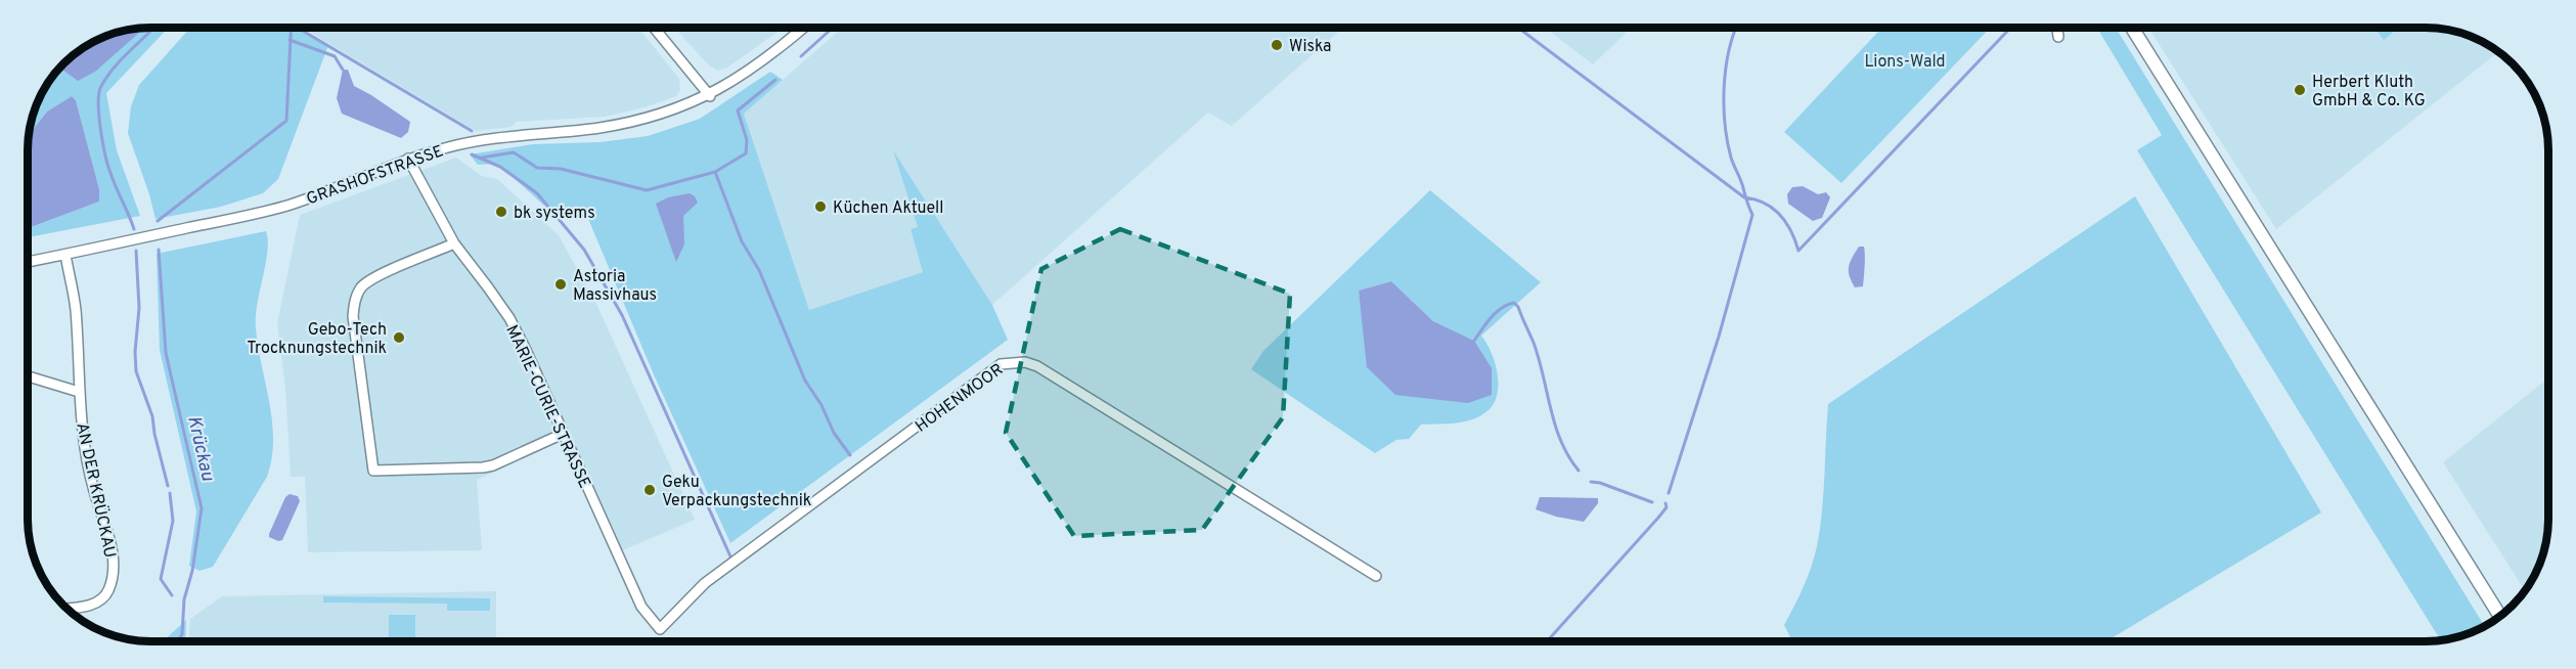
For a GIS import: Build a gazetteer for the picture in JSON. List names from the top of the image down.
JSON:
{
  "streets": {
    "street": [
      "GRASHOFSTRASSE",
      "HOHENMOOR",
      "MARIE-CURIE-STRASSE",
      "AN DER KRÜCKAU"
    ]
  },
  "crossings": [
    ["GRASHOFSTRASSE", "MARIE-CURIE-STRASSE"],
    ["GRASHOFSTRASSE", "AN DER KRÜCKAU"],
    ["HOHENMOOR", "MARIE-CURIE-STRASSE"]
  ],
  "water": ["Krückau"],
  "parks": ["Lions-Wald"],
  "places": [
    "Wiska",
    "Herbert Kluth GmbH & Co. KG",
    "Küchen Aktuell",
    "bk systems",
    "Astoria Massivhaus",
    "Gebo-Tech Trocknungstechnik",
    "Geku Verpackungstechnik"
  ]
}
